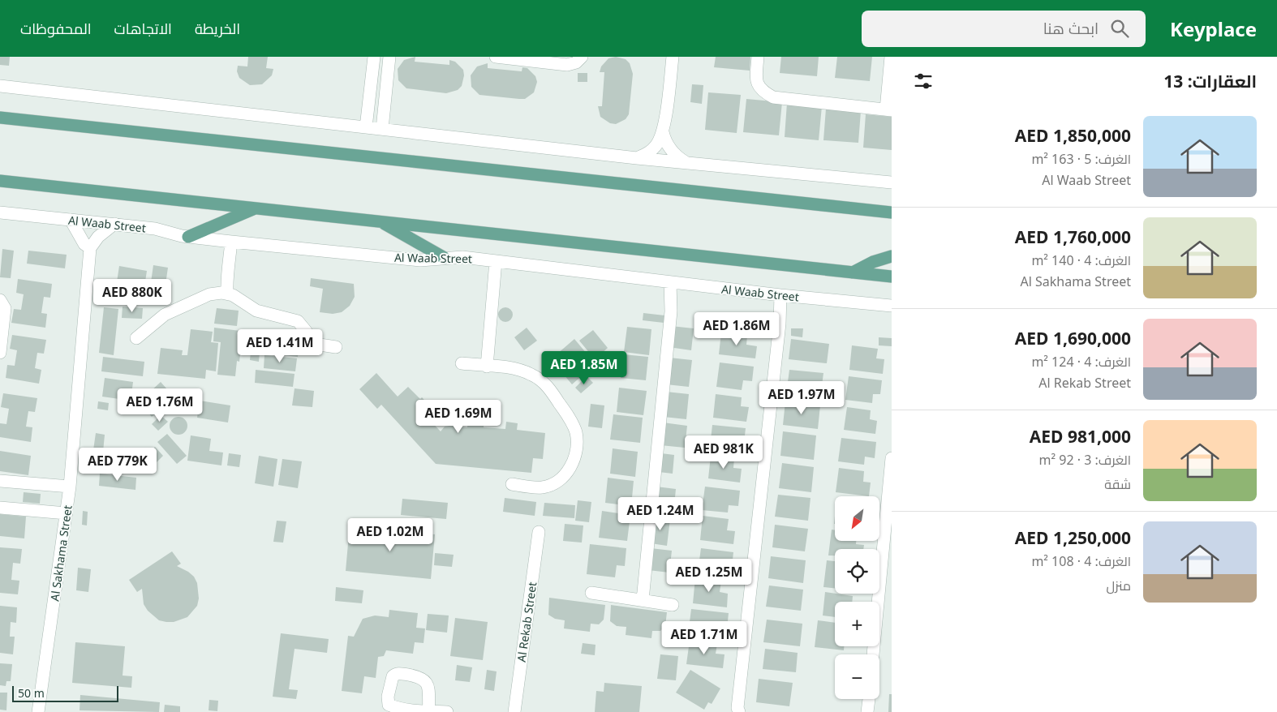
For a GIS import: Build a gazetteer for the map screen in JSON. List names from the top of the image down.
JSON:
{
  "streets": {
    "street": ["Al Waab Street", "Al Sakhama Street", "Al Rekab Street"]
  },
  "scale_bar": "50 m",
  "north": "bottom left",
  "page": {
    "header": "Keyplace",
    "search": "ابحث هنا",
    "nav": ["الخريطة", "الاتجاهات", "المحفوظات"],
    "heading": "العقارات: 13",
    "list": [
      {
        "name": "AED 1,850,000",
        "note": "الغرف: 5 · 163 m² · Al Waab Street"
      },
      {
        "name": "AED 1,760,000",
        "note": "الغرف: 4 · 140 m² · Al Sakhama Street"
      },
      {
        "name": "AED 1,690,000",
        "note": "الغرف: 4 · 124 m² · Al Rekab Street"
      },
      {
        "name": "AED 981,000",
        "note": "الغرف: 3 · 92 m² · شقة"
      },
      {
        "name": "AED 1,250,000",
        "note": "الغرف: 4 · 108 m² · منزل"
      }
    ],
    "price": [
      "AED 880K",
      "AED 1.86M",
      "AED 1.41M",
      "AED 1.85M",
      "AED 1.97M",
      "AED 1.76M",
      "AED 1.69M",
      "AED 981K",
      "AED 779K",
      "AED 1.24M",
      "AED 1.02M",
      "AED 1.25M",
      "AED 1.71M"
    ],
    "map_buttons": ["+", "−"],
    "scale": "50 m"
  }
}
